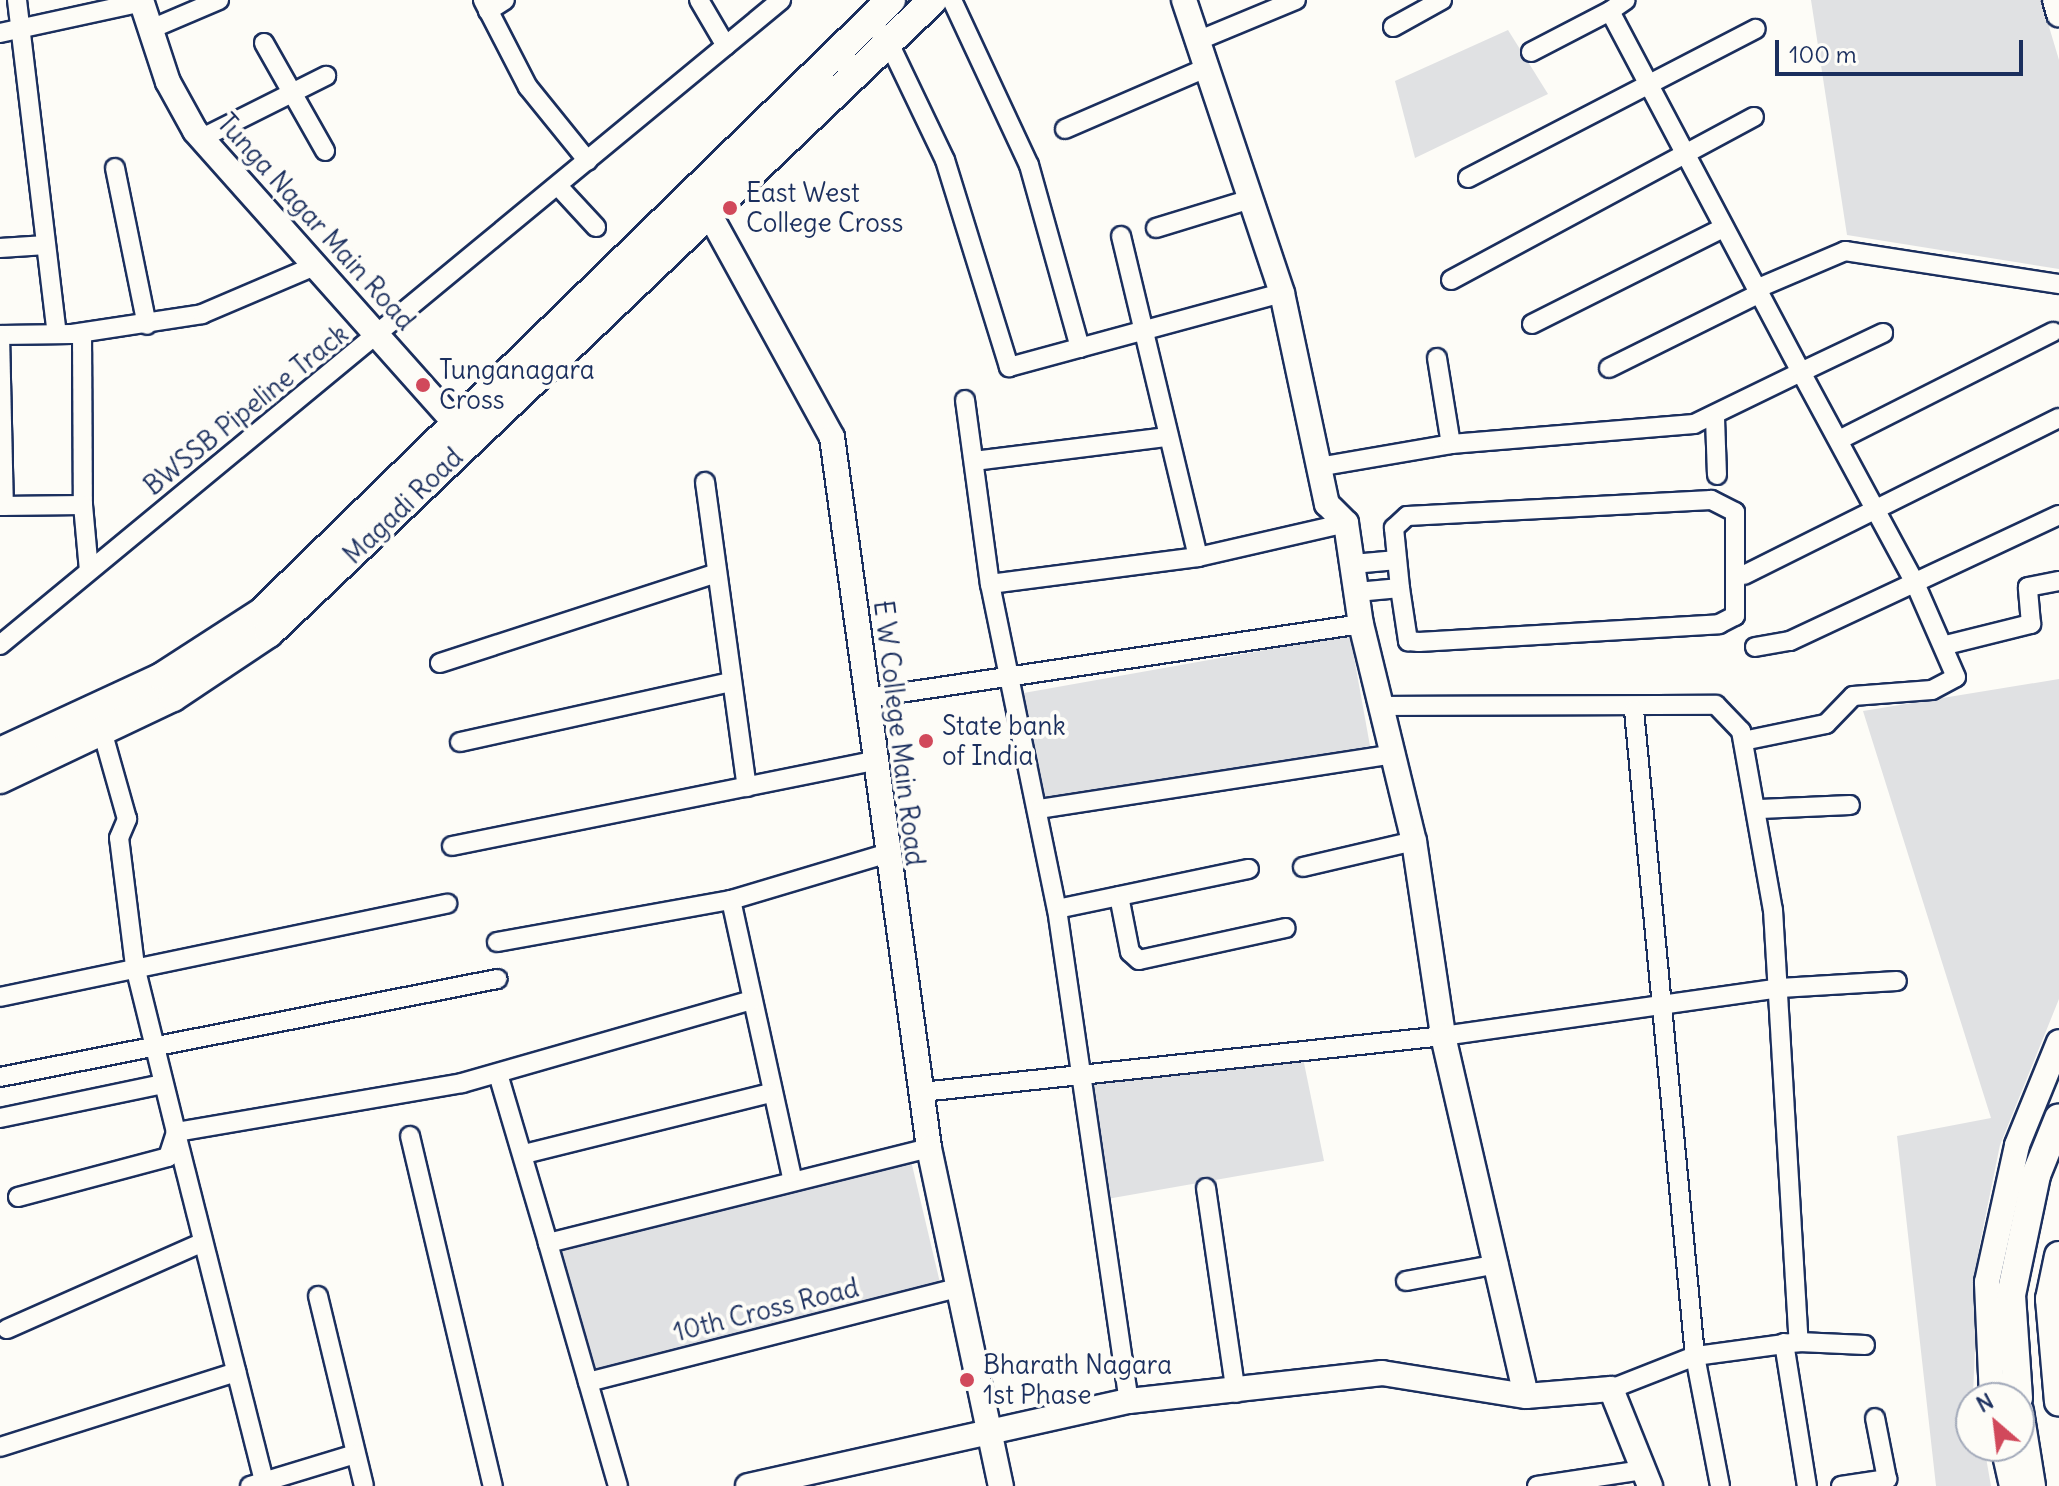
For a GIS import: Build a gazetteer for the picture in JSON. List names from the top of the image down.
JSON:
{
  "streets": {
    "main road": ["Magadi Road"],
    "street": [
      "Tunga Nagar Main Road",
      "BWSSB Pipeline Track",
      "E W College Main Road",
      "10th Cross Road"
    ]
  },
  "crossings": [
    ["Tunga Nagar Main Road", "BWSSB Pipeline Track"],
    ["Tunga Nagar Main Road", "Magadi Road"],
    ["Magadi Road", "E W College Main Road"],
    ["E W College Main Road", "10th Cross Road"]
  ],
  "places": [
    "East West College Cross",
    "Tunganagara Cross",
    "State bank of India",
    "Bharath Nagara 1st Phase"
  ],
  "scale_bar": "100 m",
  "north": "top left"
}
